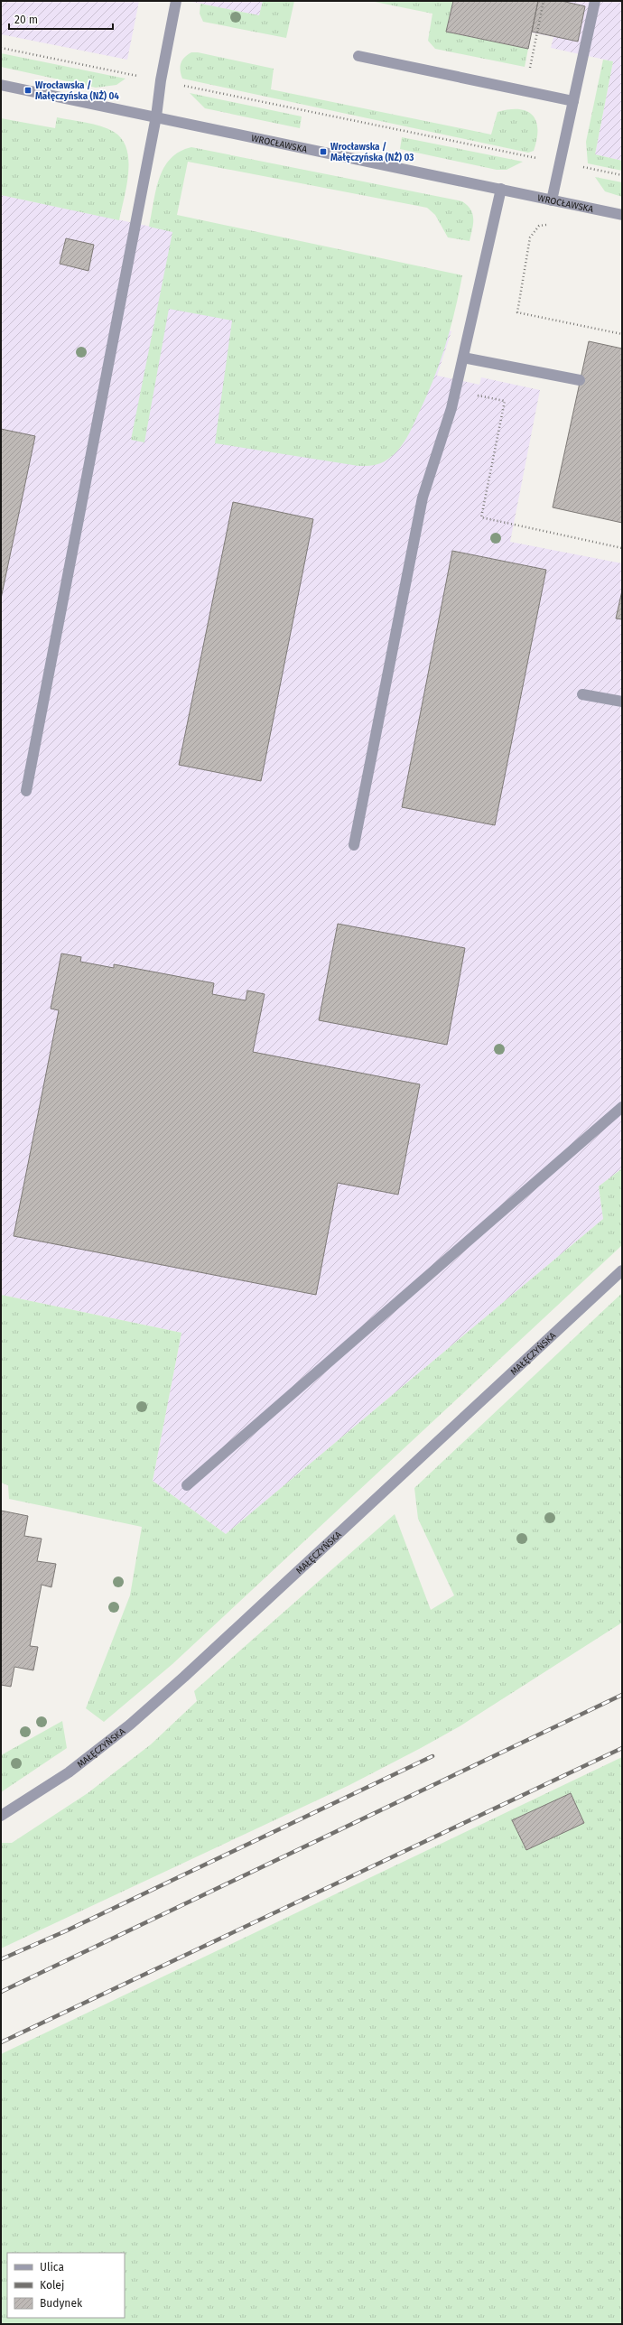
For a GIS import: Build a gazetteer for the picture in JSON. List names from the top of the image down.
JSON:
{
  "streets": {
    "street": ["WROCŁAWSKA", "MAŁĘCZYŃSKA"]
  },
  "places": {
    "transit": ["Wrocławska / Małęczyńska (NŻ) 04", "Wrocławska / Małęczyńska (NŻ) 03"]
  },
  "legend": ["Ulica", "Kolej", "Budynek"],
  "scale_bar": "20 m"
}
